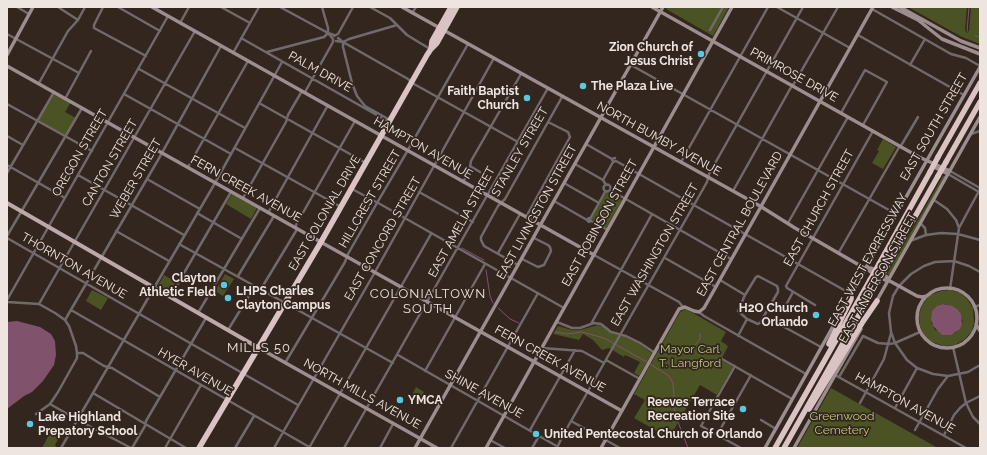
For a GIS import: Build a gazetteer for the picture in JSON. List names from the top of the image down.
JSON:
{
  "streets": {
    "highway": ["EAST COLONIAL DRIVE", "EAST-WEST EXPRESSWAY"],
    "main road": ["NORTH MILLS AVENUE"],
    "street": [
      "PALM DRIVE",
      "PRIMROSE DRIVE",
      "EAST SOUTH STREET",
      "NORTH BUMBY AVENUE",
      "HAMPTON AVENUE",
      "STANLEY STREET",
      "OREGON STREET",
      "CANTON STREET",
      "WEBER STREET",
      "FERN CREEK AVENUE",
      "HILLCREST STREET",
      "EAST CHURCH STREET",
      "EAST LIVINGSTON STREET",
      "EAST AMELIA STREET",
      "EAST ROBINSON STREET",
      "EAST CENTRAL BOULEVARD",
      "EAST CONCORD STREET",
      "EAST WASHINGTON STREET",
      "THORNTON AVENUE",
      "EAST ANDERSON STREET",
      "HYER AVENUE",
      "SHINE AVENUE"
    ]
  },
  "crossings": [
    ["PALM DRIVE", "EAST COLONIAL DRIVE"],
    ["PRIMROSE DRIVE", "EAST SOUTH STREET"],
    ["PRIMROSE DRIVE", "EAST CHURCH STREET"],
    ["PRIMROSE DRIVE", "EAST LIVINGSTON STREET"],
    ["PRIMROSE DRIVE", "EAST ROBINSON STREET"],
    ["PRIMROSE DRIVE", "EAST CENTRAL BOULEVARD"],
    ["PRIMROSE DRIVE", "EAST WASHINGTON STREET"],
    ["PRIMROSE DRIVE", "EAST ANDERSON STREET"],
    ["EAST SOUTH STREET", "NORTH BUMBY AVENUE"],
    ["NORTH BUMBY AVENUE", "STANLEY STREET"],
    ["NORTH BUMBY AVENUE", "HILLCREST STREET"],
    ["NORTH BUMBY AVENUE", "EAST CHURCH STREET"],
    ["NORTH BUMBY AVENUE", "EAST LIVINGSTON STREET"],
    ["NORTH BUMBY AVENUE", "EAST COLONIAL DRIVE"],
    ["NORTH BUMBY AVENUE", "EAST AMELIA STREET"],
    ["NORTH BUMBY AVENUE", "EAST ROBINSON STREET"],
    ["NORTH BUMBY AVENUE", "EAST CENTRAL BOULEVARD"],
    ["NORTH BUMBY AVENUE", "EAST CONCORD STREET"],
    ["NORTH BUMBY AVENUE", "EAST WASHINGTON STREET"],
    ["NORTH BUMBY AVENUE", "EAST ANDERSON STREET"],
    ["HAMPTON AVENUE", "STANLEY STREET"],
    ["HAMPTON AVENUE", "OREGON STREET"],
    ["HAMPTON AVENUE", "CANTON STREET"],
    ["HAMPTON AVENUE", "WEBER STREET"],
    ["HAMPTON AVENUE", "HILLCREST STREET"],
    ["HAMPTON AVENUE", "EAST LIVINGSTON STREET"],
    ["HAMPTON AVENUE", "EAST COLONIAL DRIVE"],
    ["HAMPTON AVENUE", "EAST AMELIA STREET"],
    ["HAMPTON AVENUE", "EAST ROBINSON STREET"],
    ["HAMPTON AVENUE", "EAST CENTRAL BOULEVARD"],
    ["HAMPTON AVENUE", "EAST CONCORD STREET"],
    ["HAMPTON AVENUE", "EAST WASHINGTON STREET"],
    ["HAMPTON AVENUE", "EAST ANDERSON STREET"],
    ["OREGON STREET", "FERN CREEK AVENUE"],
    ["OREGON STREET", "THORNTON AVENUE"],
    ["OREGON STREET", "NORTH MILLS AVENUE"],
    ["CANTON STREET", "FERN CREEK AVENUE"],
    ["CANTON STREET", "THORNTON AVENUE"],
    ["CANTON STREET", "NORTH MILLS AVENUE"],
    ["WEBER STREET", "FERN CREEK AVENUE"],
    ["WEBER STREET", "THORNTON AVENUE"],
    ["WEBER STREET", "HYER AVENUE"],
    ["WEBER STREET", "NORTH MILLS AVENUE"],
    ["FERN CREEK AVENUE", "HILLCREST STREET"],
    ["FERN CREEK AVENUE", "EAST LIVINGSTON STREET"],
    ["FERN CREEK AVENUE", "EAST COLONIAL DRIVE"],
    ["FERN CREEK AVENUE", "EAST AMELIA STREET"],
    ["FERN CREEK AVENUE", "EAST ROBINSON STREET"],
    ["FERN CREEK AVENUE", "EAST CONCORD STREET"],
    ["FERN CREEK AVENUE", "EAST WASHINGTON STREET"],
    ["HILLCREST STREET", "NORTH MILLS AVENUE"],
    ["EAST LIVINGSTON STREET", "NORTH MILLS AVENUE"],
    ["EAST LIVINGSTON STREET", "SHINE AVENUE"],
    ["EAST COLONIAL DRIVE", "THORNTON AVENUE"],
    ["EAST COLONIAL DRIVE", "HYER AVENUE"],
    ["EAST COLONIAL DRIVE", "NORTH MILLS AVENUE"],
    ["EAST AMELIA STREET", "NORTH MILLS AVENUE"],
    ["EAST AMELIA STREET", "SHINE AVENUE"],
    ["EAST ROBINSON STREET", "SHINE AVENUE"],
    ["EAST CONCORD STREET", "THORNTON AVENUE"],
    ["EAST CONCORD STREET", "HYER AVENUE"],
    ["EAST CONCORD STREET", "NORTH MILLS AVENUE"],
    ["EAST WASHINGTON STREET", "SHINE AVENUE"]
  ],
  "districts": ["COLONIALTOWN SOUTH", "MILLS 50"],
  "parks": ["Mayor Carl T. Langford", "Greenwood Cemetery"],
  "places": [
    "Zion Church of Jesus Christ",
    "The Plaza Live",
    "Faith Baptist Church",
    "Clayton Athletic FIeld",
    "LHPS Charles Clayton Campus",
    "H2O Church Orlando",
    "YMCA",
    "Reeves Terrace Recreation Site",
    "Lake Highland Prepatory School",
    "United Pentecostal Church of Orlando"
  ]
}
